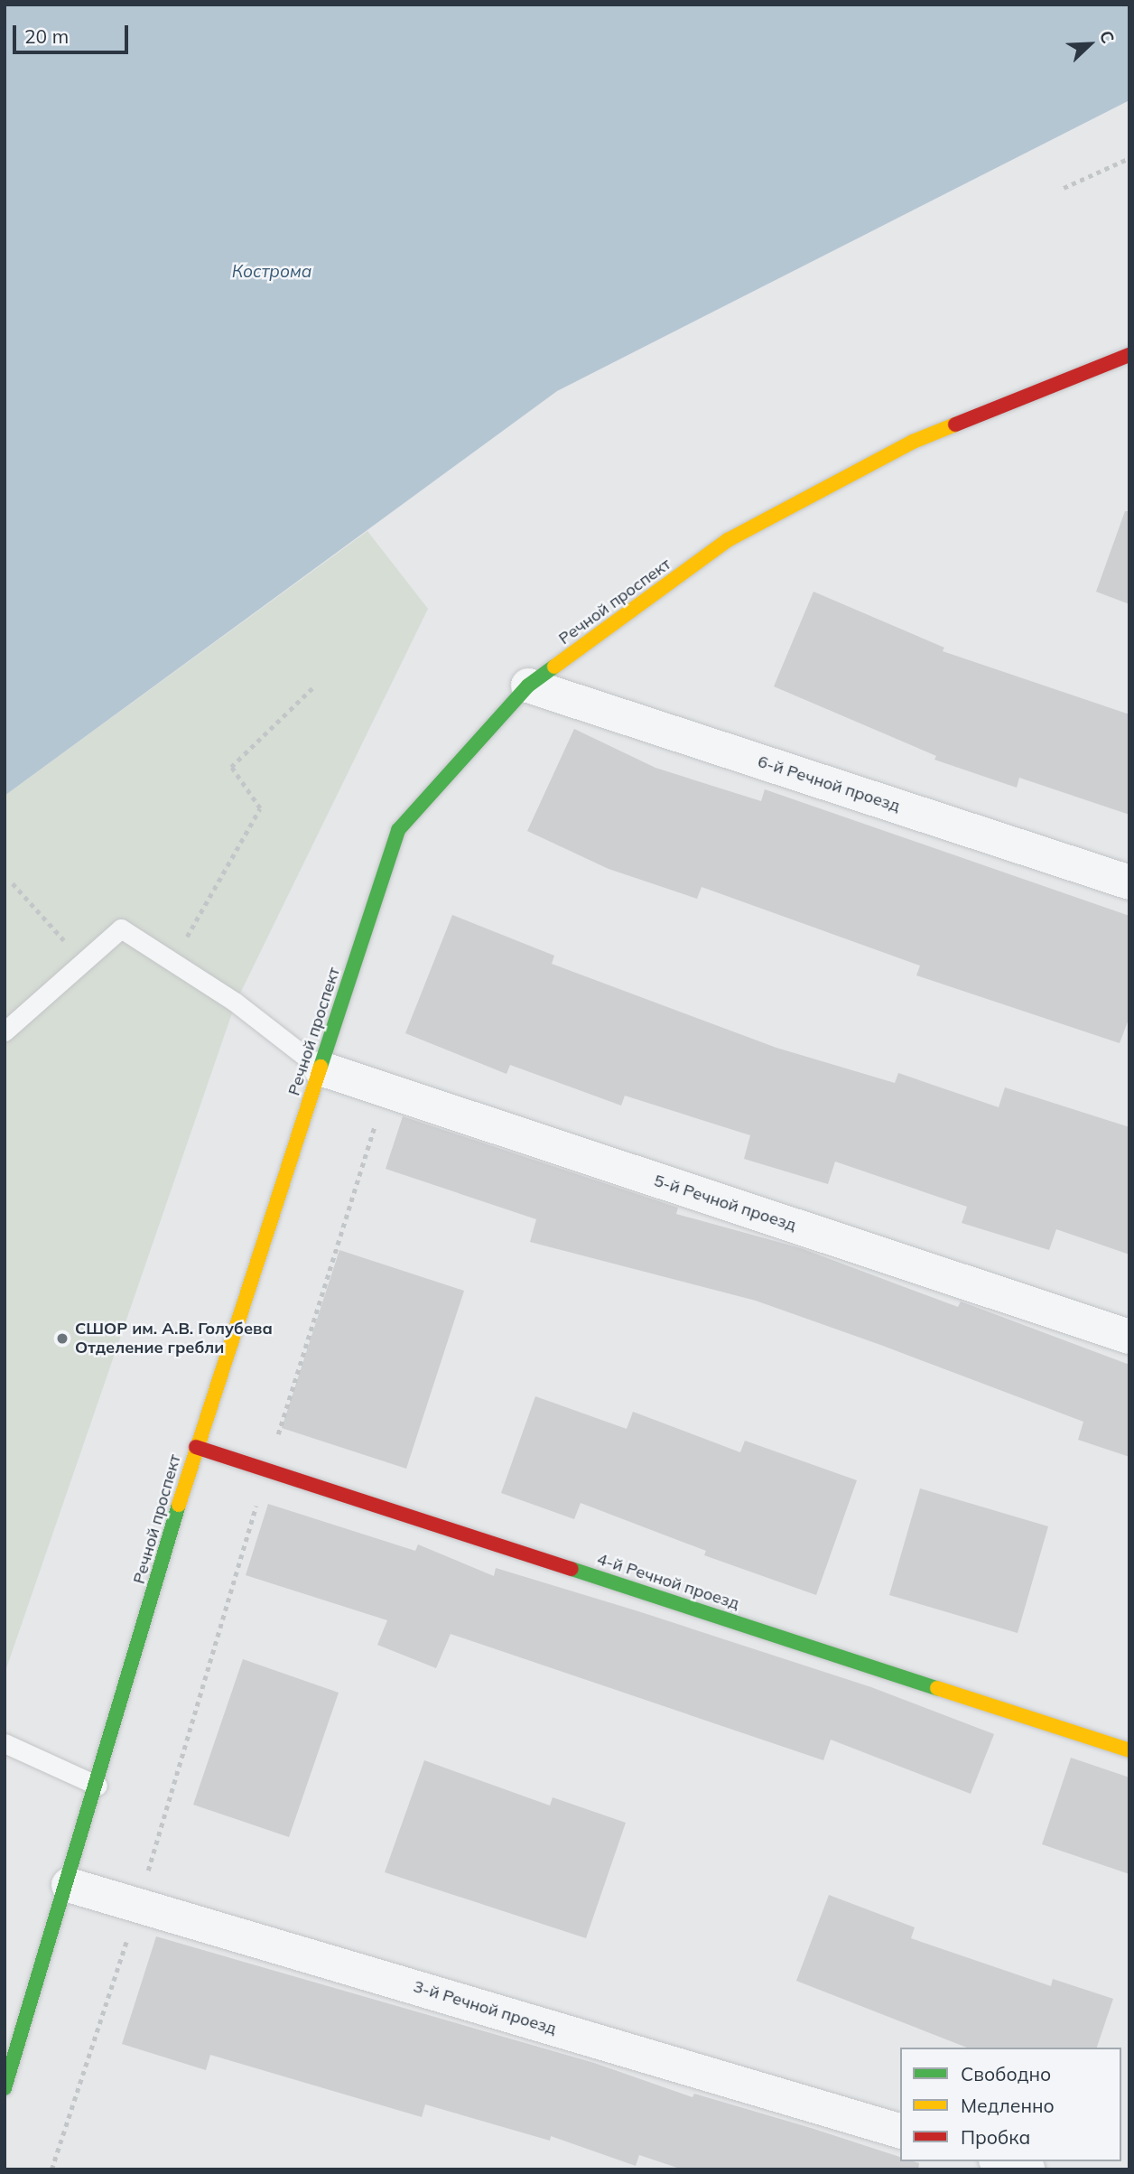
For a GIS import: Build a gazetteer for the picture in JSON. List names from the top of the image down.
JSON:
{
  "streets": {
    "street": [
      "Речной проспект",
      "6-й Речной проезд",
      "5-й Речной проезд",
      "4-й Речной проезд",
      "3-й Речной проезд"
    ]
  },
  "crossings": [
    ["Речной проспект", "6-й Речной проезд"],
    ["Речной проспект", "5-й Речной проезд"],
    ["Речной проспект", "4-й Речной проезд"],
    ["Речной проспект", "3-й Речной проезд"]
  ],
  "water": ["Кострома"],
  "places": ["СШОР им. А.В. Голубева Отделение гребли"],
  "legend": ["Свободно", "Медленно", "Пробка"],
  "scale_bar": "20 m",
  "north": "top right"
}
